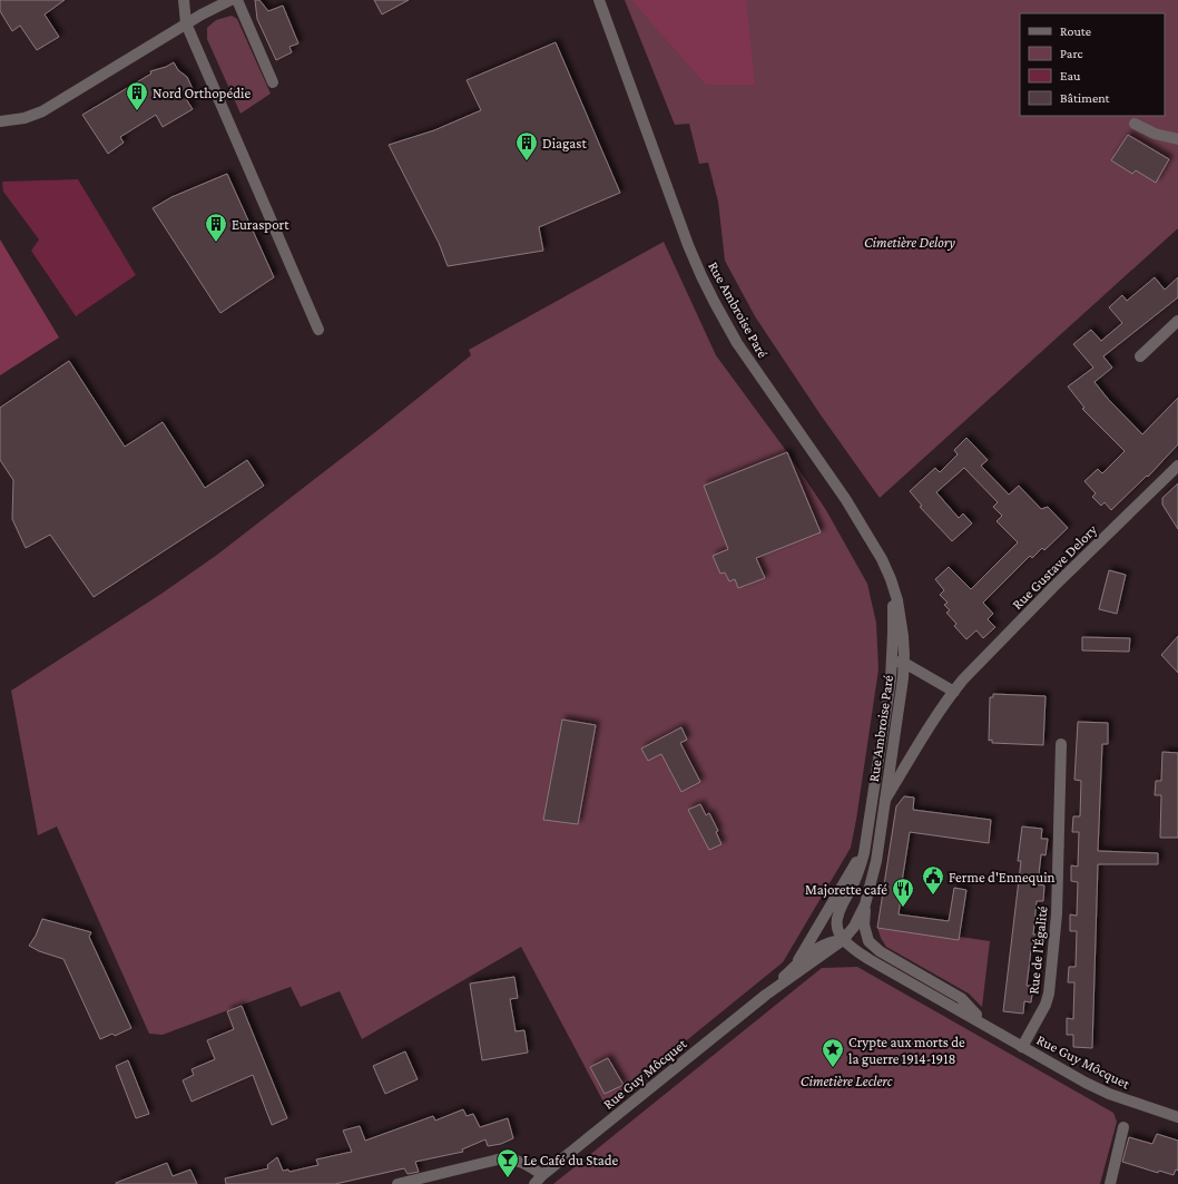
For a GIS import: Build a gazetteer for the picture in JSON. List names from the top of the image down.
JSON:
{
  "streets": {
    "street": [
      "Rue Ambroise Paré",
      "Rue Gustave Delory",
      "Rue de l'Égalité",
      "Rue Guy Môcquet"
    ]
  },
  "crossings": [
    ["Rue Ambroise Paré", "Rue Gustave Delory"],
    ["Rue Ambroise Paré", "Rue Guy Môcquet"],
    ["Rue de l'Égalité", "Rue Guy Môcquet"]
  ],
  "parks": ["Cimetière Delory", "Cimetière Leclerc"],
  "places": {
    "building": ["Nord Orthopédie", "Diagast", "Eurasport"],
    "public building": ["Ferme d'Ennequin"],
    "restaurant": ["Majorette café"],
    "place": ["Crypte aux morts de la guerre 1914-1918"],
    "bar": ["Le Café du Stade"]
  },
  "legend": [
    "Route",
    "Parc",
    "Eau",
    "Bâtiment"
  ]
}
